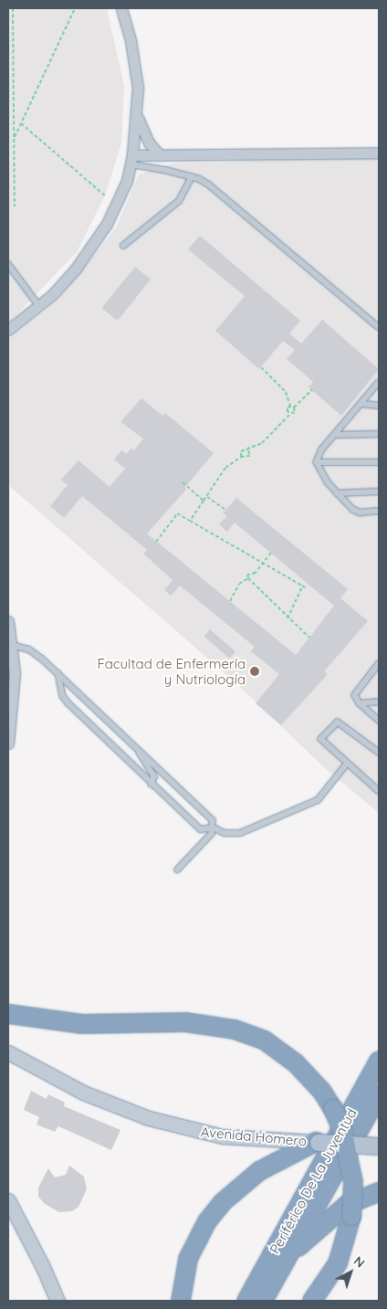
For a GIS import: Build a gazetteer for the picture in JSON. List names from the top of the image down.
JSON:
{
  "streets": {
    "highway": ["Periférico De La Juventud"],
    "main road": ["Avenida Homero"]
  },
  "places": ["Facultad de Enfermería y Nutriología"],
  "north": "top right"
}
